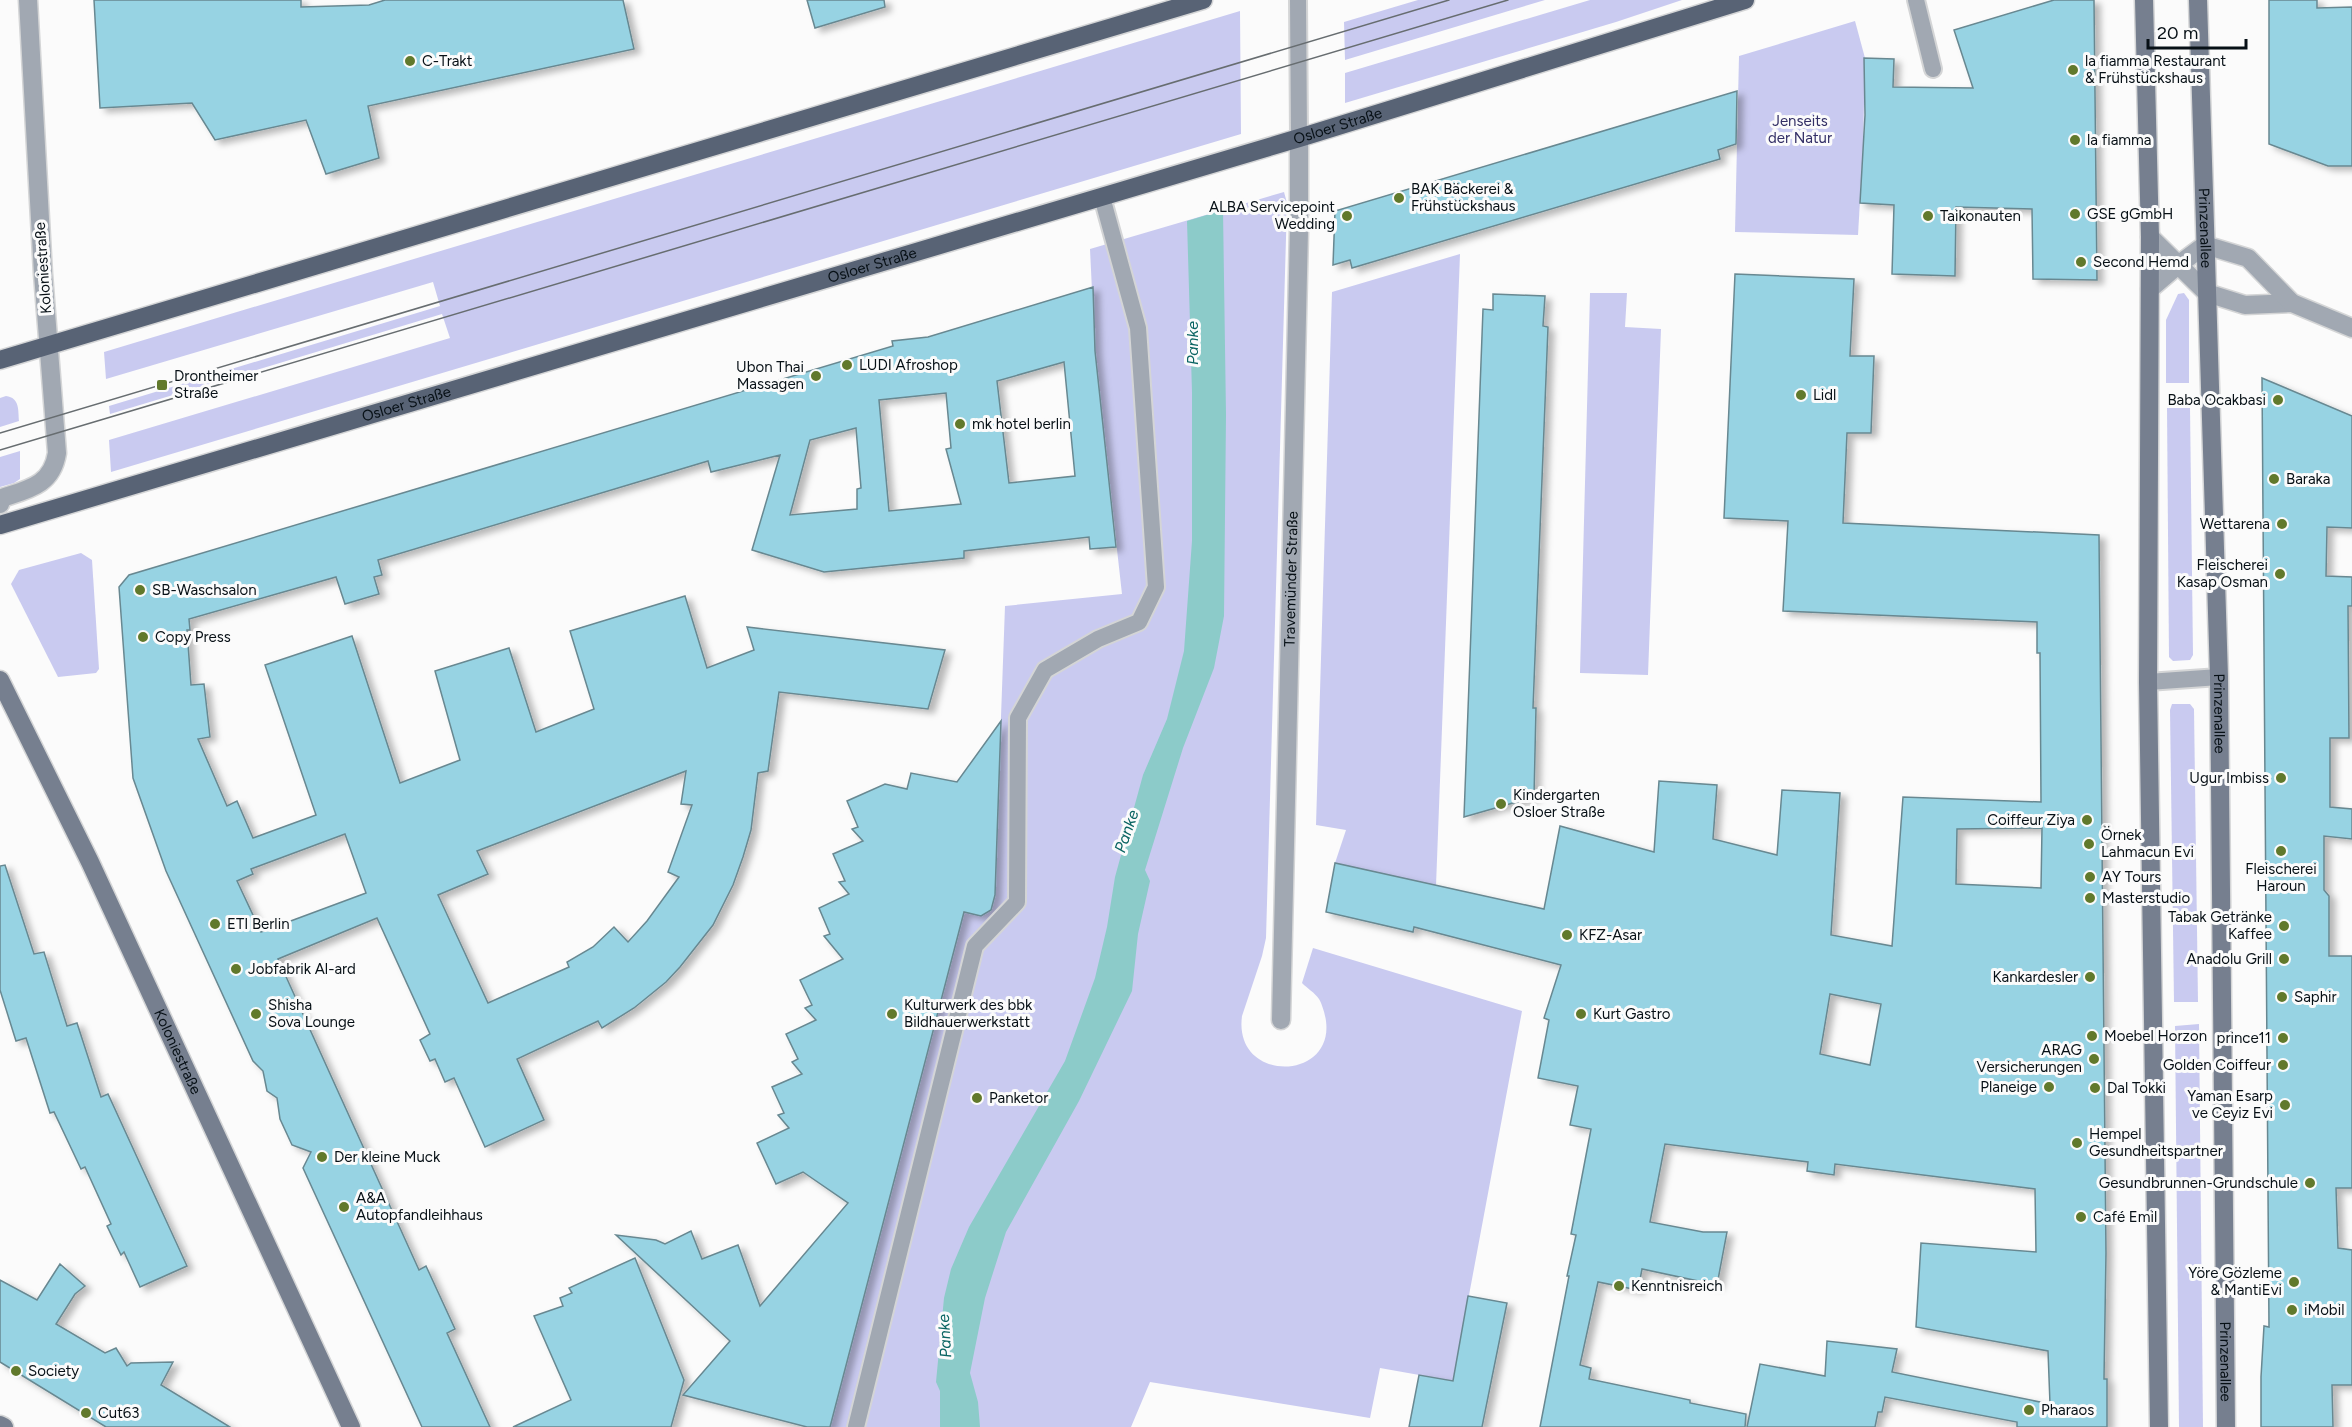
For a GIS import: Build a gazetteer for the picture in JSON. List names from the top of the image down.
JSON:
{
  "streets": {
    "main road": ["Osloer Straße", "Prinzenallee", "Koloniestraße"],
    "street": ["Travemünder Straße"]
  },
  "crossings": [
    ["Osloer Straße", "Travemünder Straße"]
  ],
  "water": ["Panke"],
  "parks": ["Jenseits der Natur"],
  "places": {
    "other": [
      "C-Trakt",
      "la fiamma Restaurant & Frühstückshaus",
      "la fiamma",
      "BAK Bäckerei & Frühstückshaus",
      "GSE gGmbH",
      "ALBA Servicepoint Wedding",
      "Taikonauten",
      "Second Hemd",
      "LUDI Afroshop",
      "Ubon Thai Massagen",
      "Lidl",
      "Baba Ocakbasi",
      "mk hotel berlin",
      "Baraka",
      "Wettarena",
      "Fleischerei Kasap Osman",
      "SB-Waschsalon",
      "Copy Press",
      "Ugur Imbiss",
      "Kindergarten Osloer Straße",
      "Coiffeur Ziya",
      "Örnek Lahmacun Evi",
      "Fleischerei Haroun",
      "AY Tours",
      "Masterstudio",
      "ETI Berlin",
      "Tabak Getränke Kaffee",
      "KFZ-Asar",
      "Anadolu Grill",
      "Jobfabrik Al-ard",
      "Kankardesler",
      "Saphir",
      "Shisha Sova Lounge",
      "Kulturwerk des bbk Bildhauerwerkstatt",
      "Kurt Gastro",
      "Moebel Horzon",
      "prince11",
      "ARAG Versicherungen",
      "Golden Coiffeur",
      "Planeige",
      "Dal Tokki",
      "Panketor",
      "Yaman Esarp ve Ceyiz Evi",
      "Hempel Gesundheitspartner",
      "Der kleine Muck",
      "Gesundbrunnen-Grundschule",
      "A&A Autopfandleihhaus",
      "Café Emil",
      "Yöre Gözleme & MantiEvi",
      "Kenntnisreich",
      "iMobil",
      "Society",
      "Pharaos",
      "Cut63"
    ],
    "transit": ["Drontheimer Straße"]
  },
  "scale_bar": "20 m"
}
